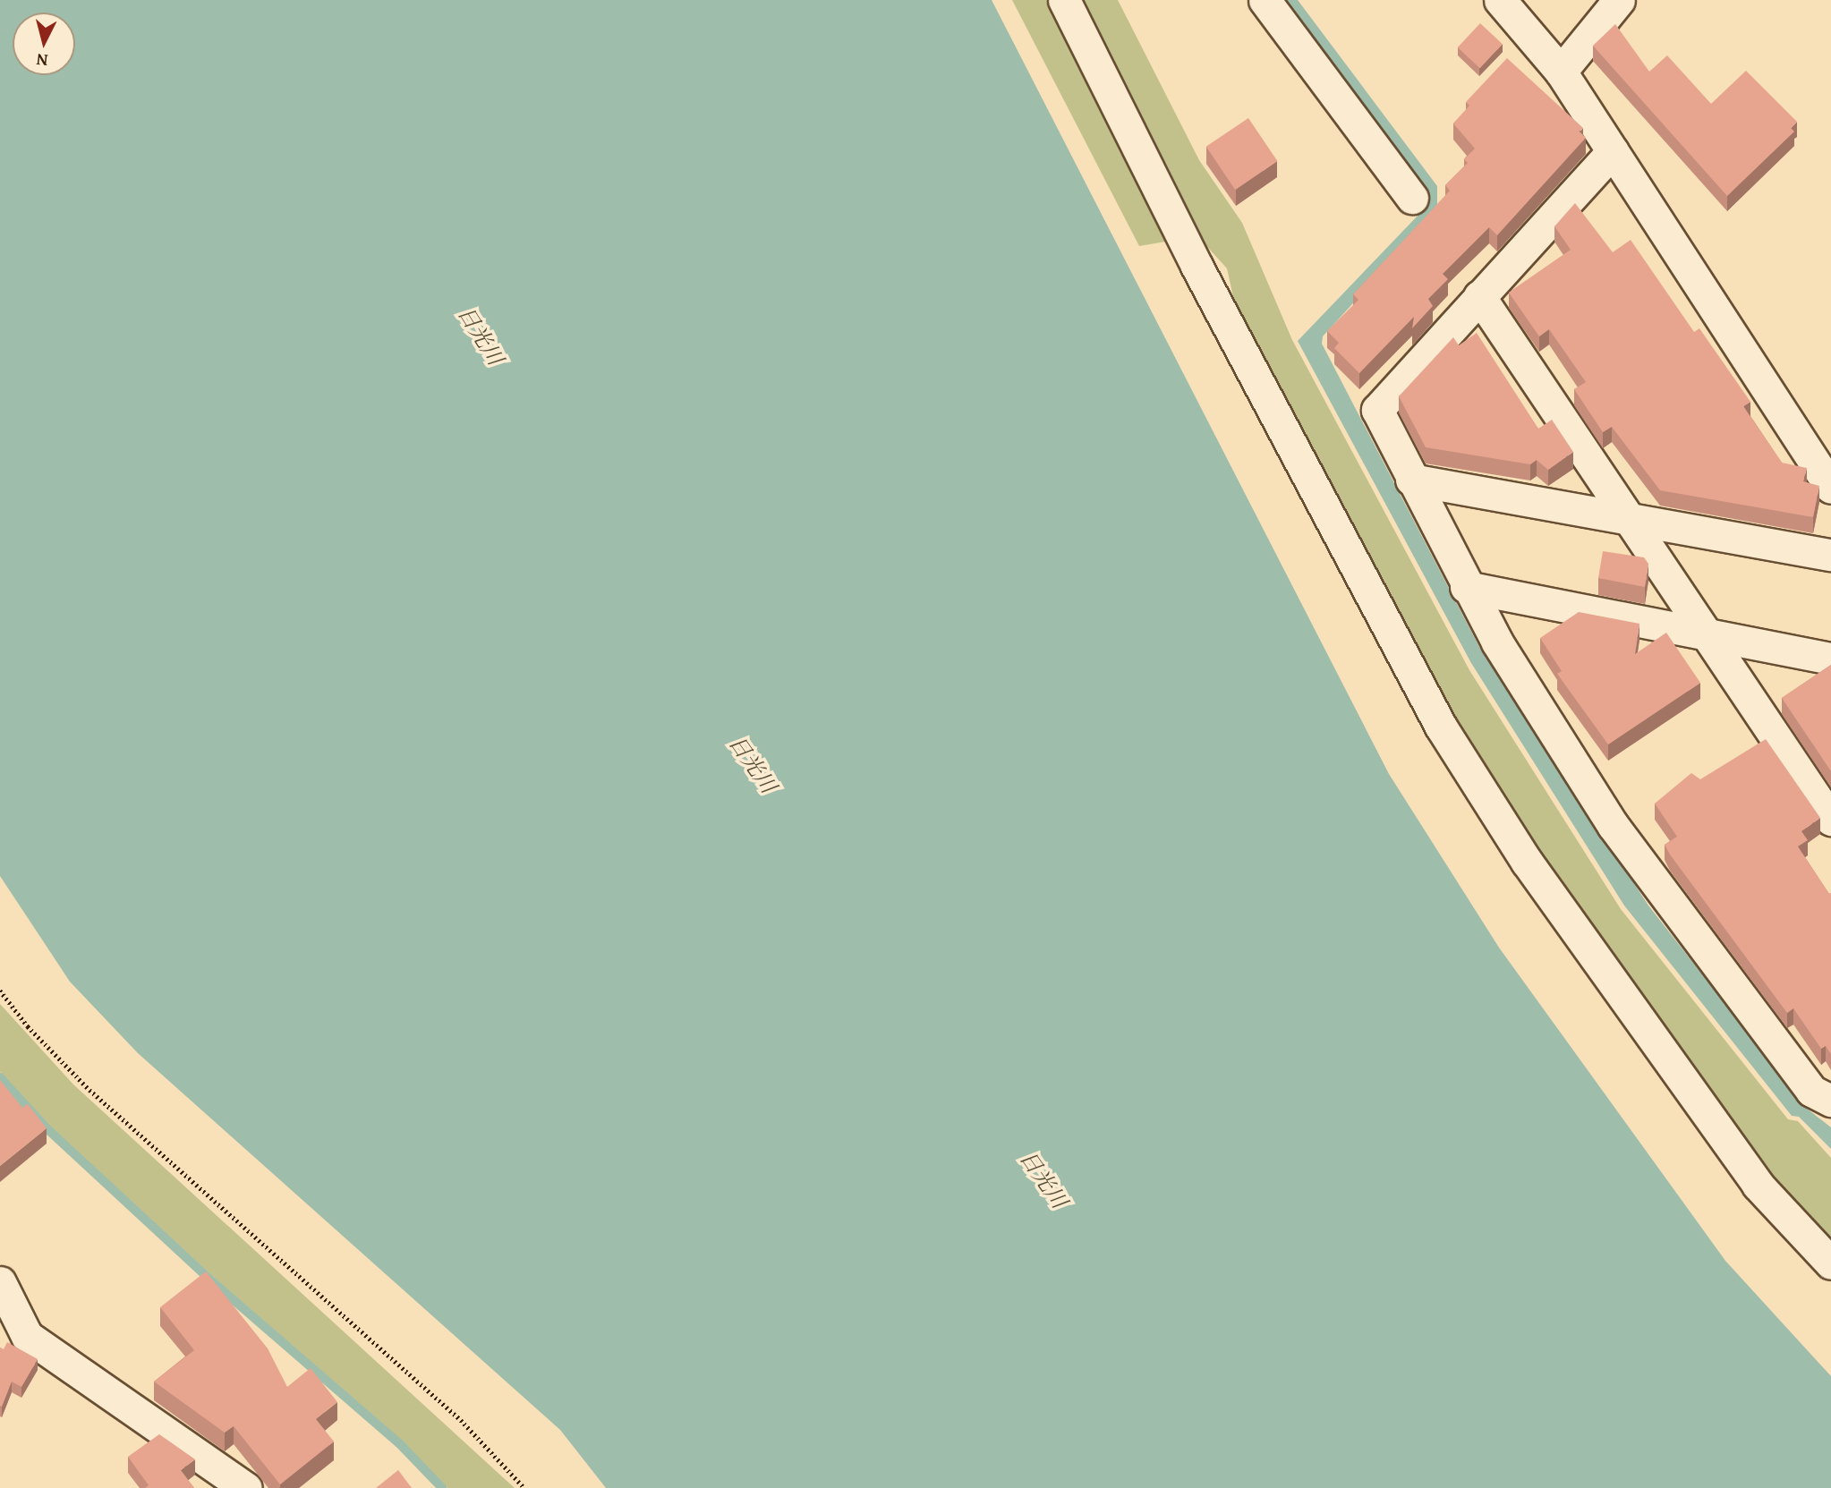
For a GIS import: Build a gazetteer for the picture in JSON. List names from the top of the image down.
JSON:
{
  "water": ["日光川"],
  "north": "bottom"
}
